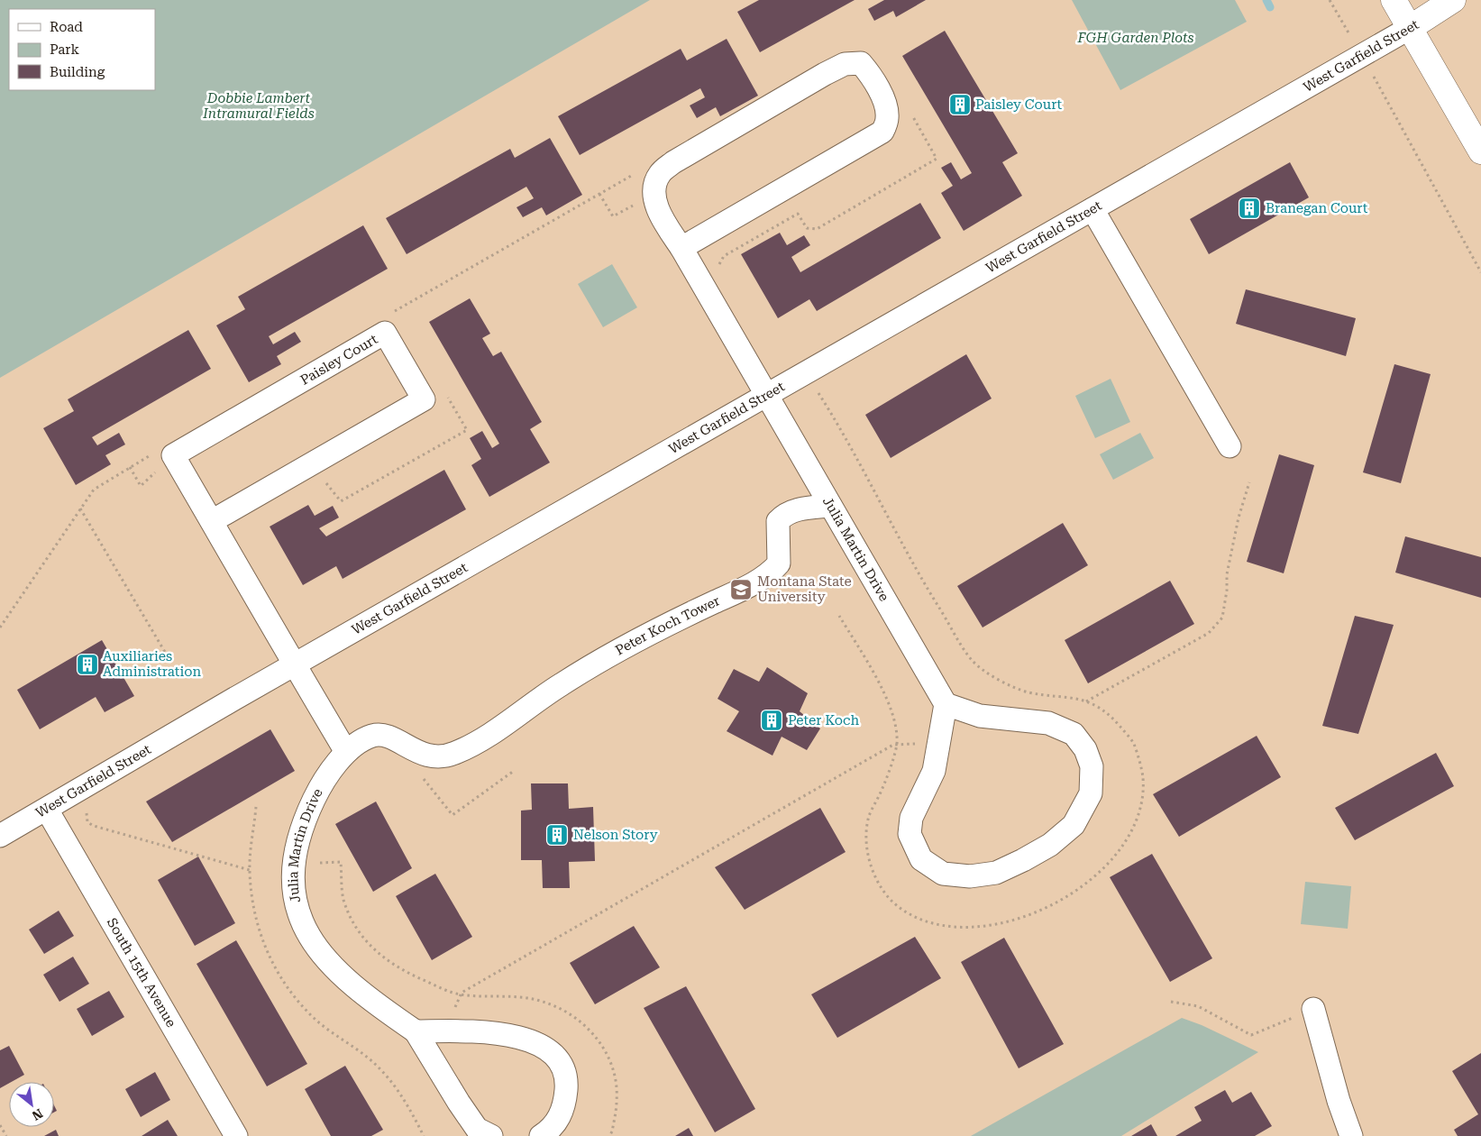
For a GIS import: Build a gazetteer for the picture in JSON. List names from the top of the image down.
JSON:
{
  "streets": {
    "main road": ["West Garfield Street"],
    "street": [
      "Paisley Court",
      "Julia Martin Drive",
      "Peter Koch Tower",
      "South 15th Avenue"
    ]
  },
  "crossings": [
    ["West Garfield Street", "Julia Martin Drive"],
    ["West Garfield Street", "South 15th Avenue"],
    ["Julia Martin Drive", "Peter Koch Tower"]
  ],
  "parks": ["FGH Garden Plots", "Dobbie Lambert Intramural Fields"],
  "places": {
    "building": [
      "Paisley Court",
      "Branegan Court",
      "Auxiliaries Administration",
      "Peter Koch",
      "Nelson Story"
    ],
    "school or university": ["Montana State University"]
  },
  "legend": ["Road", "Park", "Building"],
  "north": "bottom right"
}
